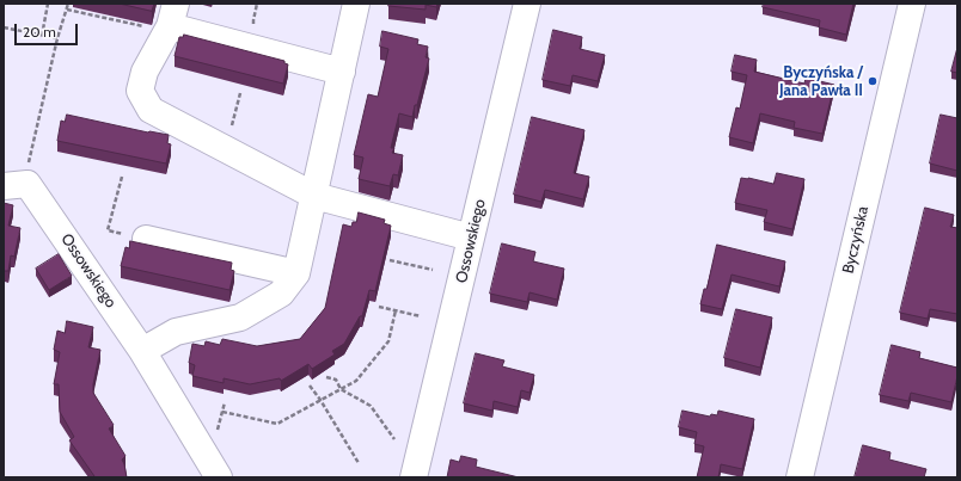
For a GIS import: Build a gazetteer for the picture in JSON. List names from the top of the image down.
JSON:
{
  "streets": {
    "street": ["Byczyńska", "Ossowskiego"]
  },
  "places": ["Byczyńska / Jana Pawła II"],
  "scale_bar": "20 m"
}
